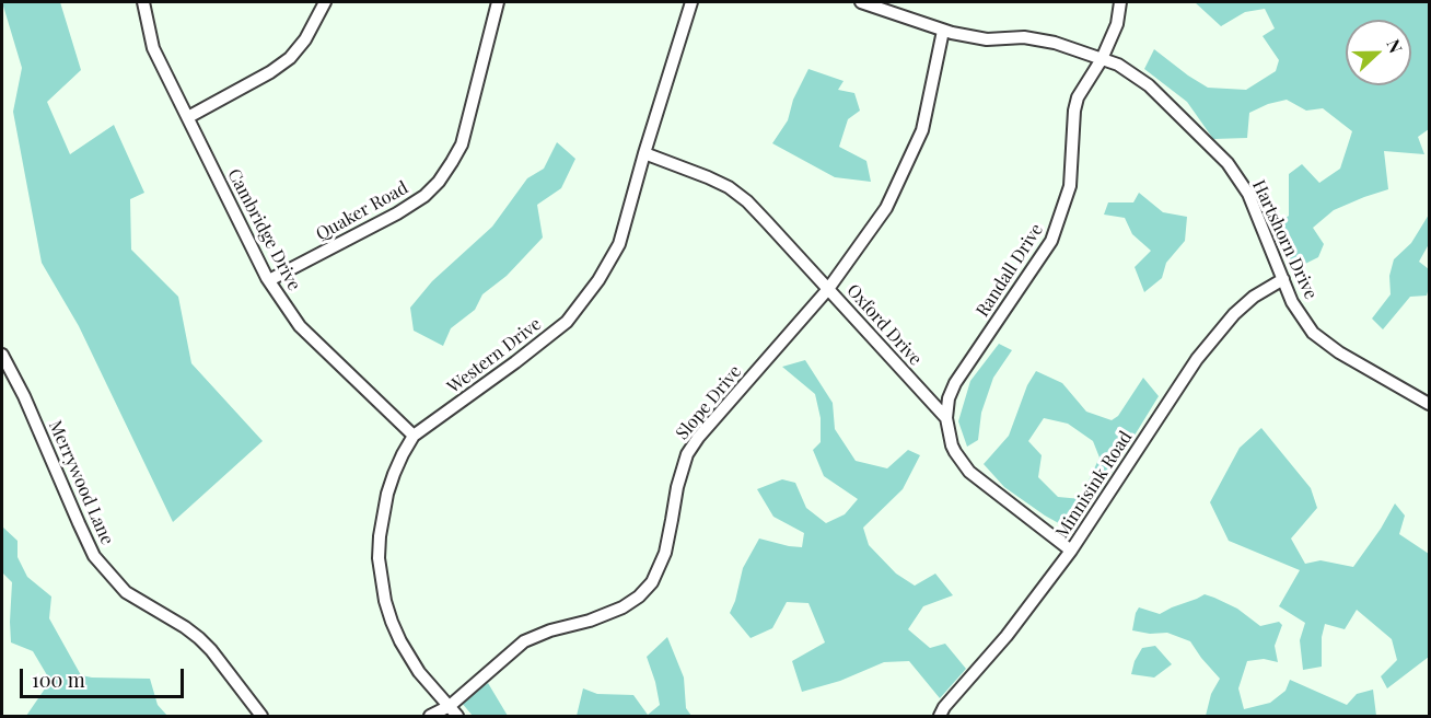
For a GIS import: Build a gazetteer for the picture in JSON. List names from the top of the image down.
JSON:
{
  "streets": {
    "street": [
      "Quaker Road",
      "Cambridge Drive",
      "Hartshorn Drive",
      "Randall Drive",
      "Oxford Drive",
      "Western Drive",
      "Slope Drive",
      "Merrywood Lane",
      "Minnisink Road"
    ]
  },
  "crossings": [
    ["Quaker Road", "Cambridge Drive"],
    ["Cambridge Drive", "Western Drive"],
    ["Hartshorn Drive", "Randall Drive"],
    ["Hartshorn Drive", "Slope Drive"],
    ["Hartshorn Drive", "Minnisink Road"],
    ["Randall Drive", "Oxford Drive"],
    ["Oxford Drive", "Western Drive"],
    ["Oxford Drive", "Slope Drive"],
    ["Oxford Drive", "Minnisink Road"],
    ["Western Drive", "Slope Drive"]
  ],
  "scale_bar": "100 m",
  "north": "right"
}
